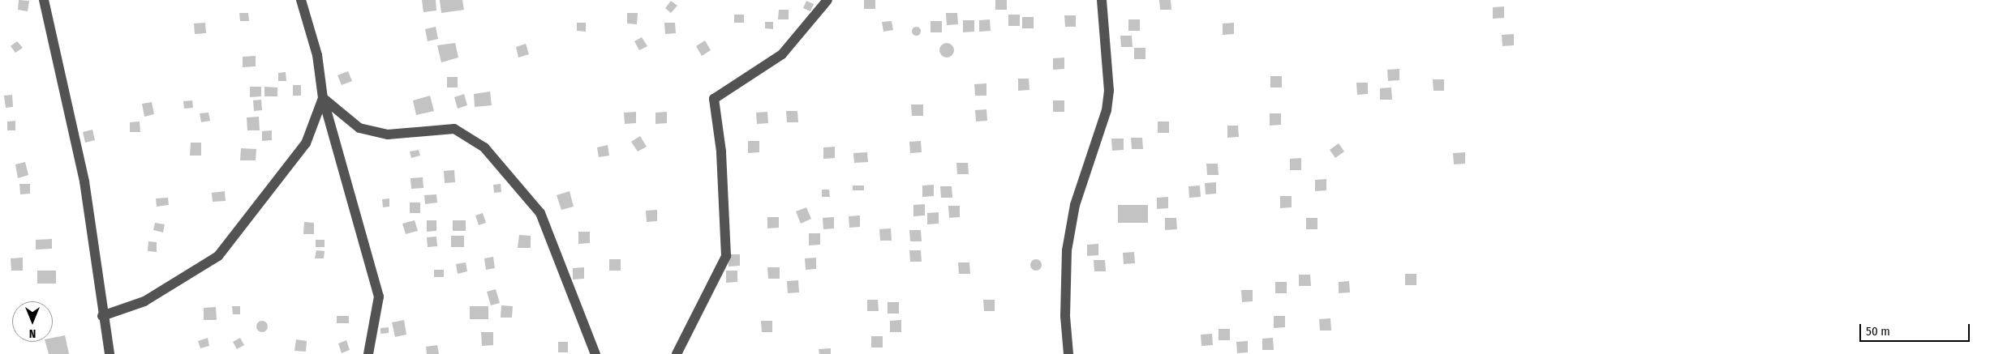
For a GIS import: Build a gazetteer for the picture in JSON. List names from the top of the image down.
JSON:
{
  "scale_bar": "50 m",
  "north": "bottom"
}
